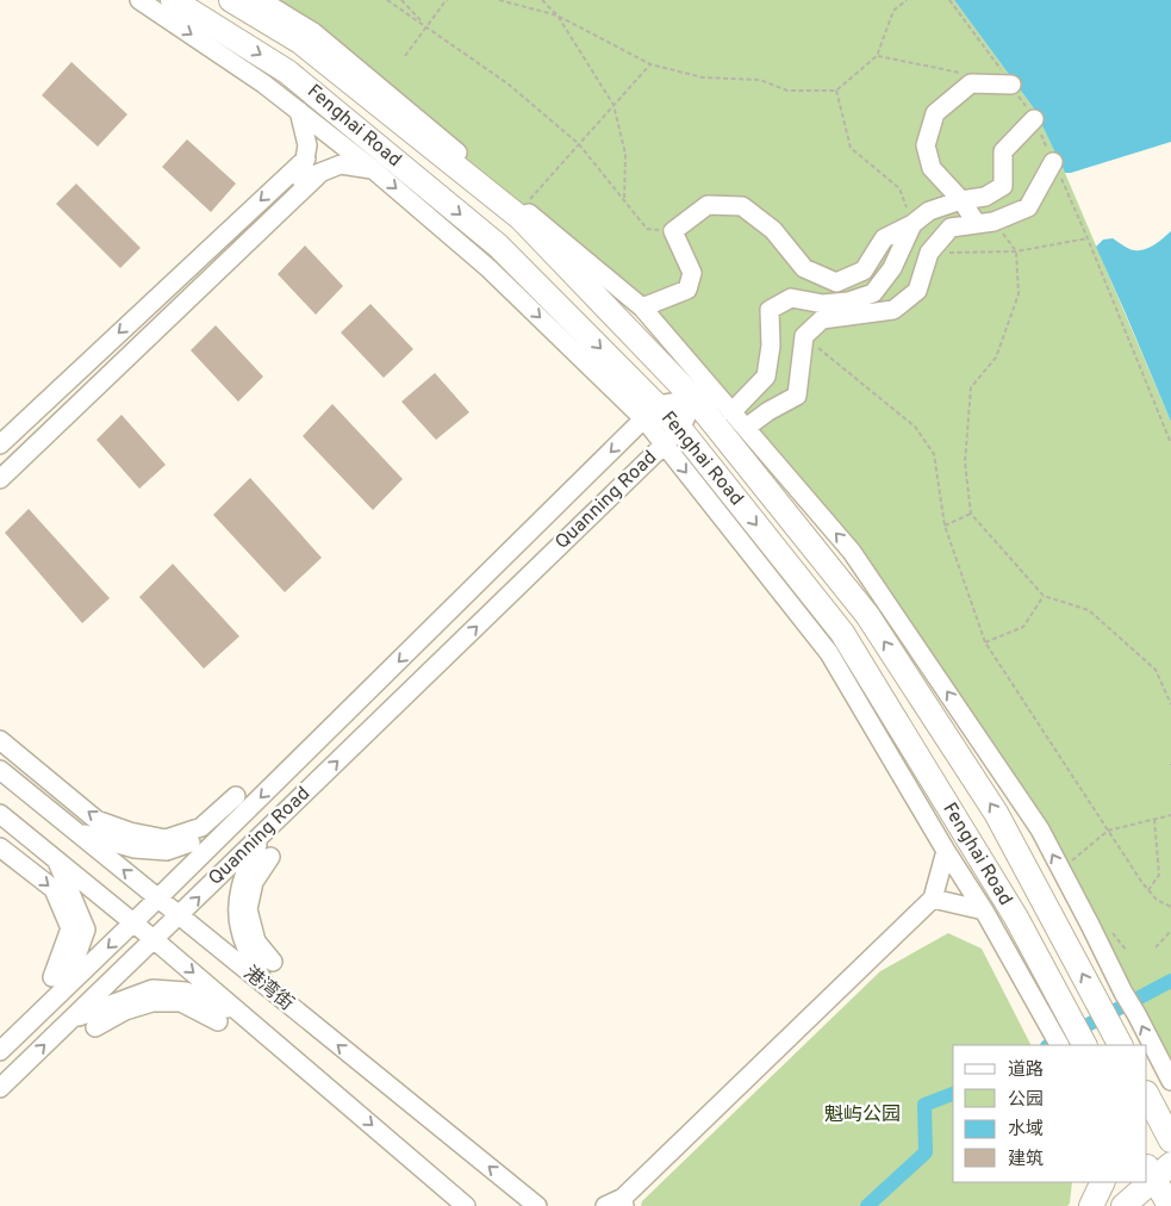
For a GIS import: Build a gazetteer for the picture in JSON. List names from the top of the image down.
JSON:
{
  "streets": {
    "main road": ["Fenghai Road"],
    "street": ["Quanning Road", "港湾街"]
  },
  "crossings": [
    ["Fenghai Road", "Quanning Road"],
    ["Quanning Road", "港湾街"]
  ],
  "parks": ["魁屿公园"],
  "legend": [
    "道路",
    "公园",
    "水域",
    "建筑"
  ]
}
